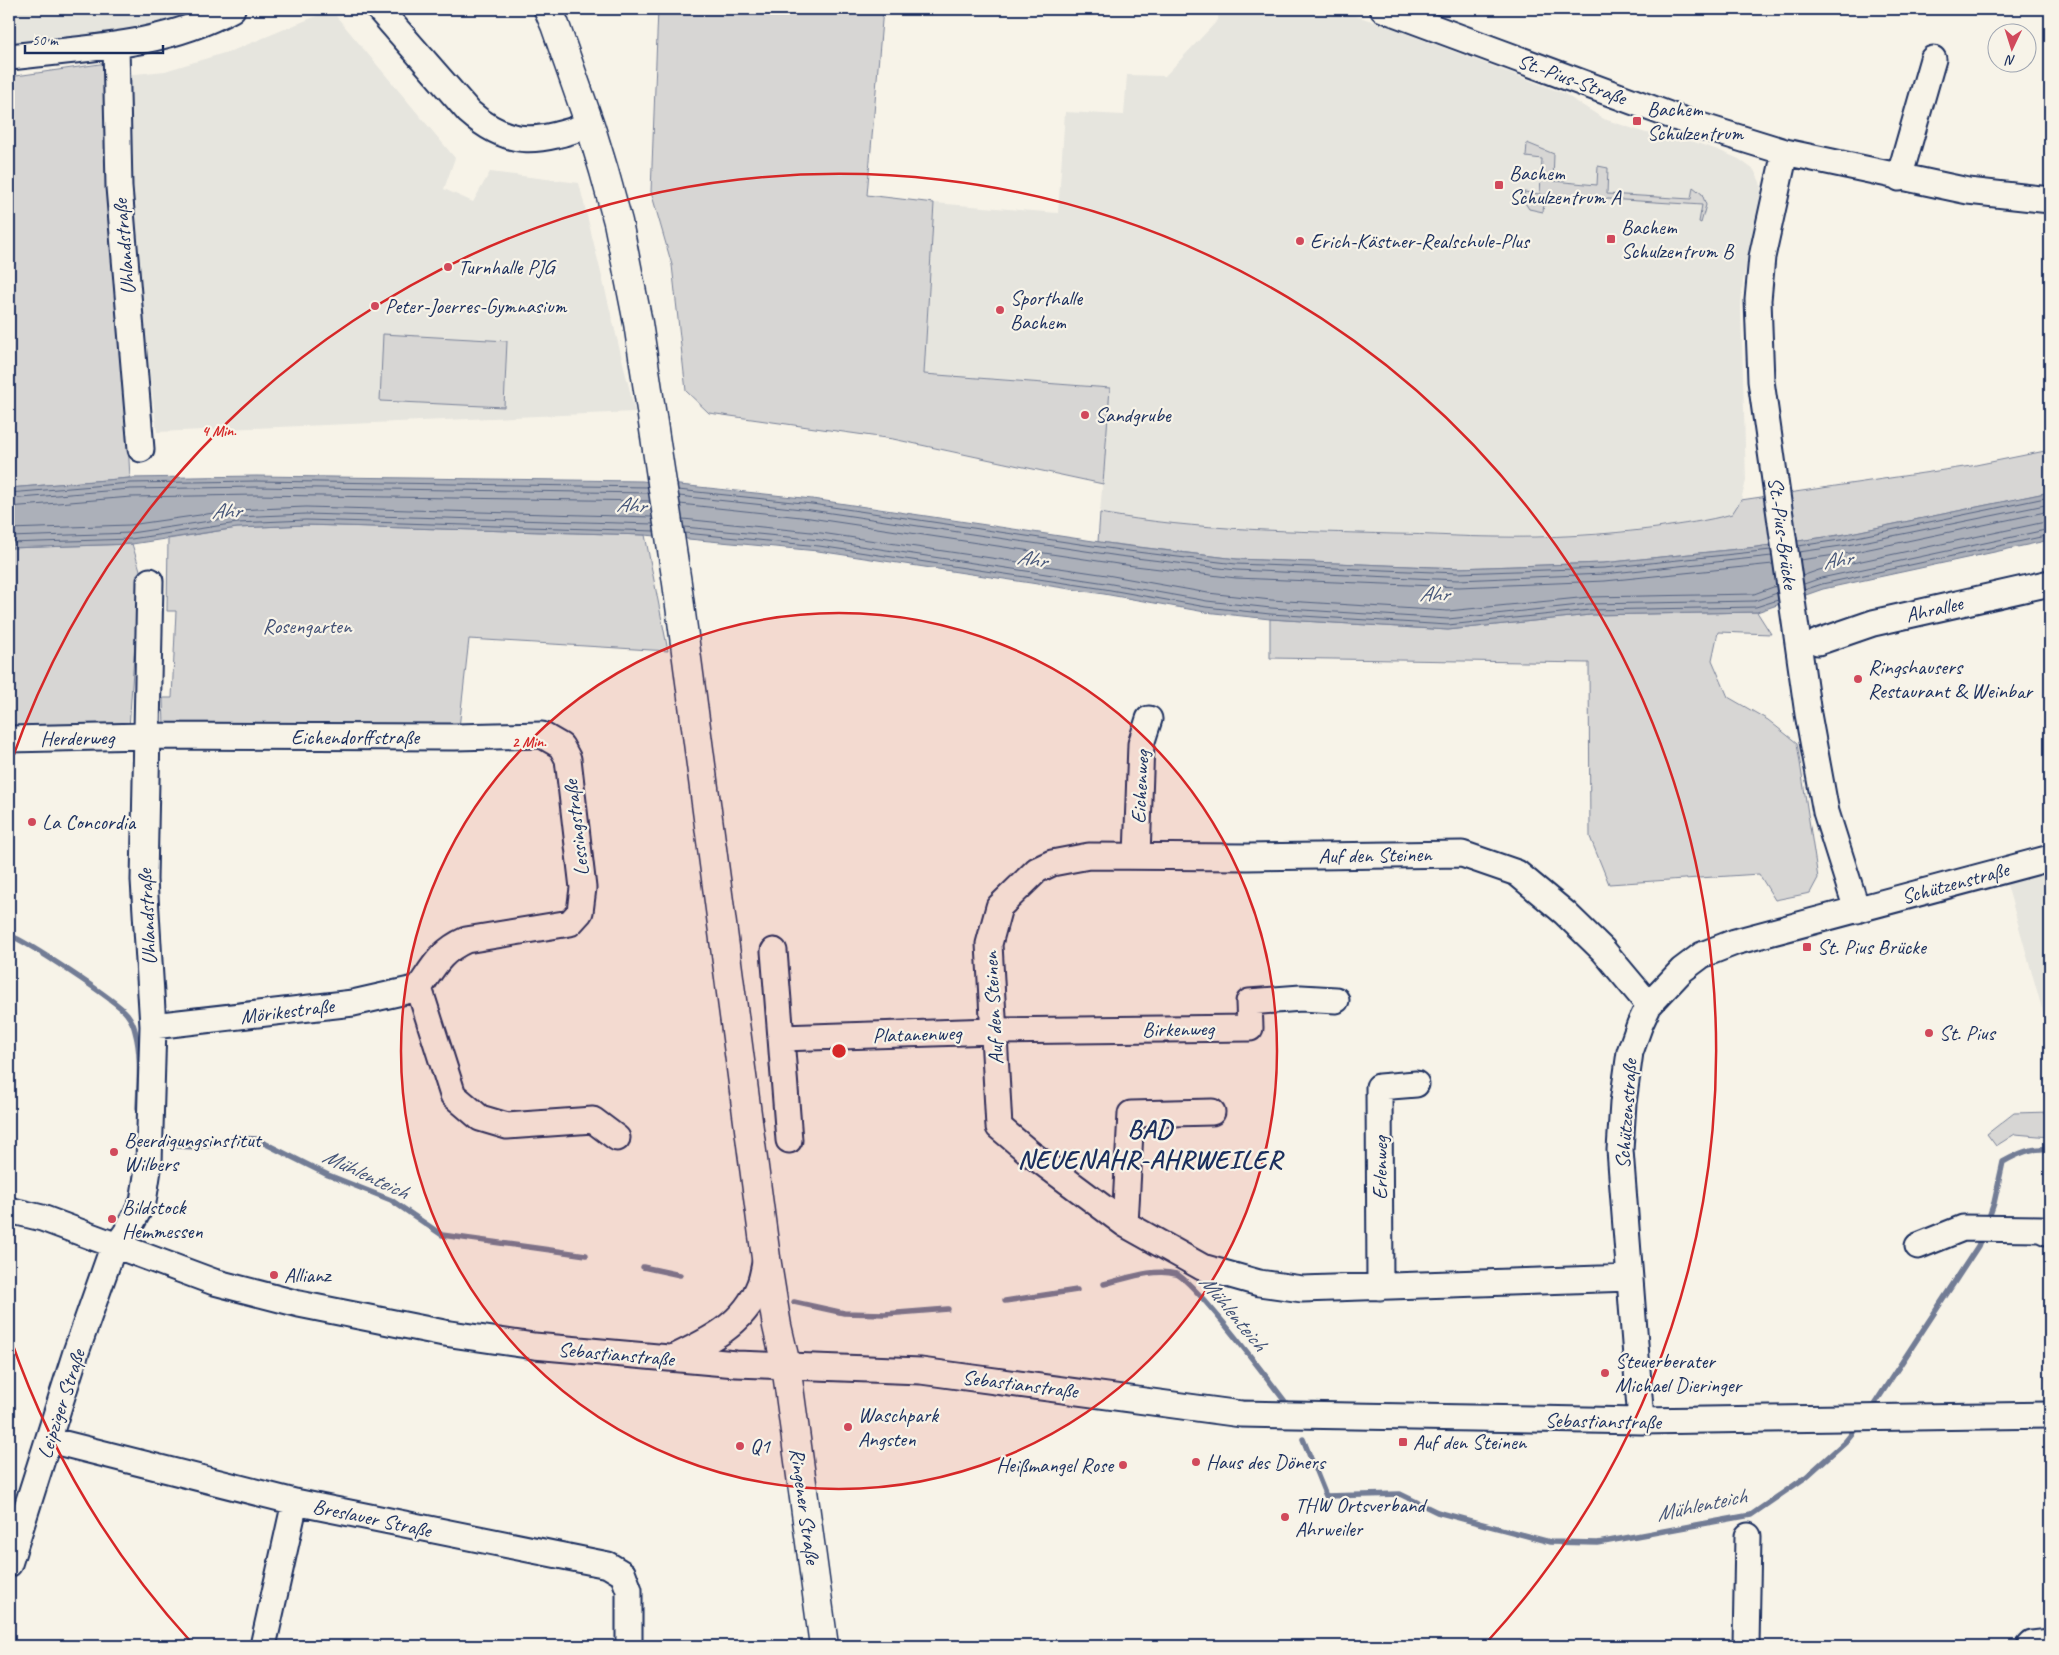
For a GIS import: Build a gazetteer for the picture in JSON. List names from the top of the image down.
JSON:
{
  "streets": {
    "main road": ["Ringener Straße"],
    "street": [
      "St.-Pius-Straße",
      "Uhlandstraße",
      "St.-Pius-Brücke",
      "Ahrallee",
      "Eichendorffstraße",
      "Herderweg",
      "Eichenweg",
      "Lessingstraße",
      "Auf den Steinen",
      "Schützenstraße",
      "Mörikestraße",
      "Birkenweg",
      "Platanenweg",
      "Erlenweg",
      "Sebastianstraße",
      "Leipziger Straße",
      "Breslauer Straße"
    ]
  },
  "crossings": [
    ["St.-Pius-Straße", "St.-Pius-Brücke"],
    ["Uhlandstraße", "Eichendorffstraße"],
    ["Uhlandstraße", "Herderweg"],
    ["Uhlandstraße", "Mörikestraße"],
    ["Uhlandstraße", "Sebastianstraße"],
    ["Uhlandstraße", "Leipziger Straße"],
    ["St.-Pius-Brücke", "Schützenstraße"],
    ["Eichendorffstraße", "Herderweg"],
    ["Eichendorffstraße", "Lessingstraße"],
    ["Eichenweg", "Auf den Steinen"],
    ["Lessingstraße", "Mörikestraße"],
    ["Auf den Steinen", "Schützenstraße"],
    ["Auf den Steinen", "Birkenweg"],
    ["Auf den Steinen", "Platanenweg"],
    ["Auf den Steinen", "Erlenweg"],
    ["Schützenstraße", "Sebastianstraße"],
    ["Birkenweg", "Platanenweg"],
    ["Sebastianstraße", "Leipziger Straße"],
    ["Sebastianstraße", "Ringener Straße"],
    ["Leipziger Straße", "Breslauer Straße"]
  ],
  "districts": ["BAD NEUENAHR-AHRWEILER"],
  "water": ["Ahr", "Mühlenteich"],
  "parks": ["Rosengarten"],
  "places": {
    "transit": [
      "Bachem Schulzentrum",
      "Bachem Schulzentrum A",
      "Bachem Schulzentrum B",
      "St. Pius Brücke",
      "Auf den Steinen"
    ],
    "other": [
      "Erich-Kästner-Realschule-Plus",
      "Turnhalle PJG",
      "Peter-Joerres-Gymnasium",
      "Sporthalle Bachem",
      "Sandgrube",
      "Ringshausers Restaurant & Weinbar",
      "La Concordia",
      "St. Pius",
      "Beerdigungsinstitut Wilbers",
      "Bildstock Hemmessen",
      "Allianz",
      "Steuerberater Michael Dieringer",
      "Waschpark Angsten",
      "Q1",
      "Haus des Döners",
      "Heißmangel Rose",
      "THW Ortsverband Ahrweiler"
    ]
  },
  "scale_bar": "50 m",
  "north": "bottom",
  "rings": ["4 Min.", "2 Min."]
}
